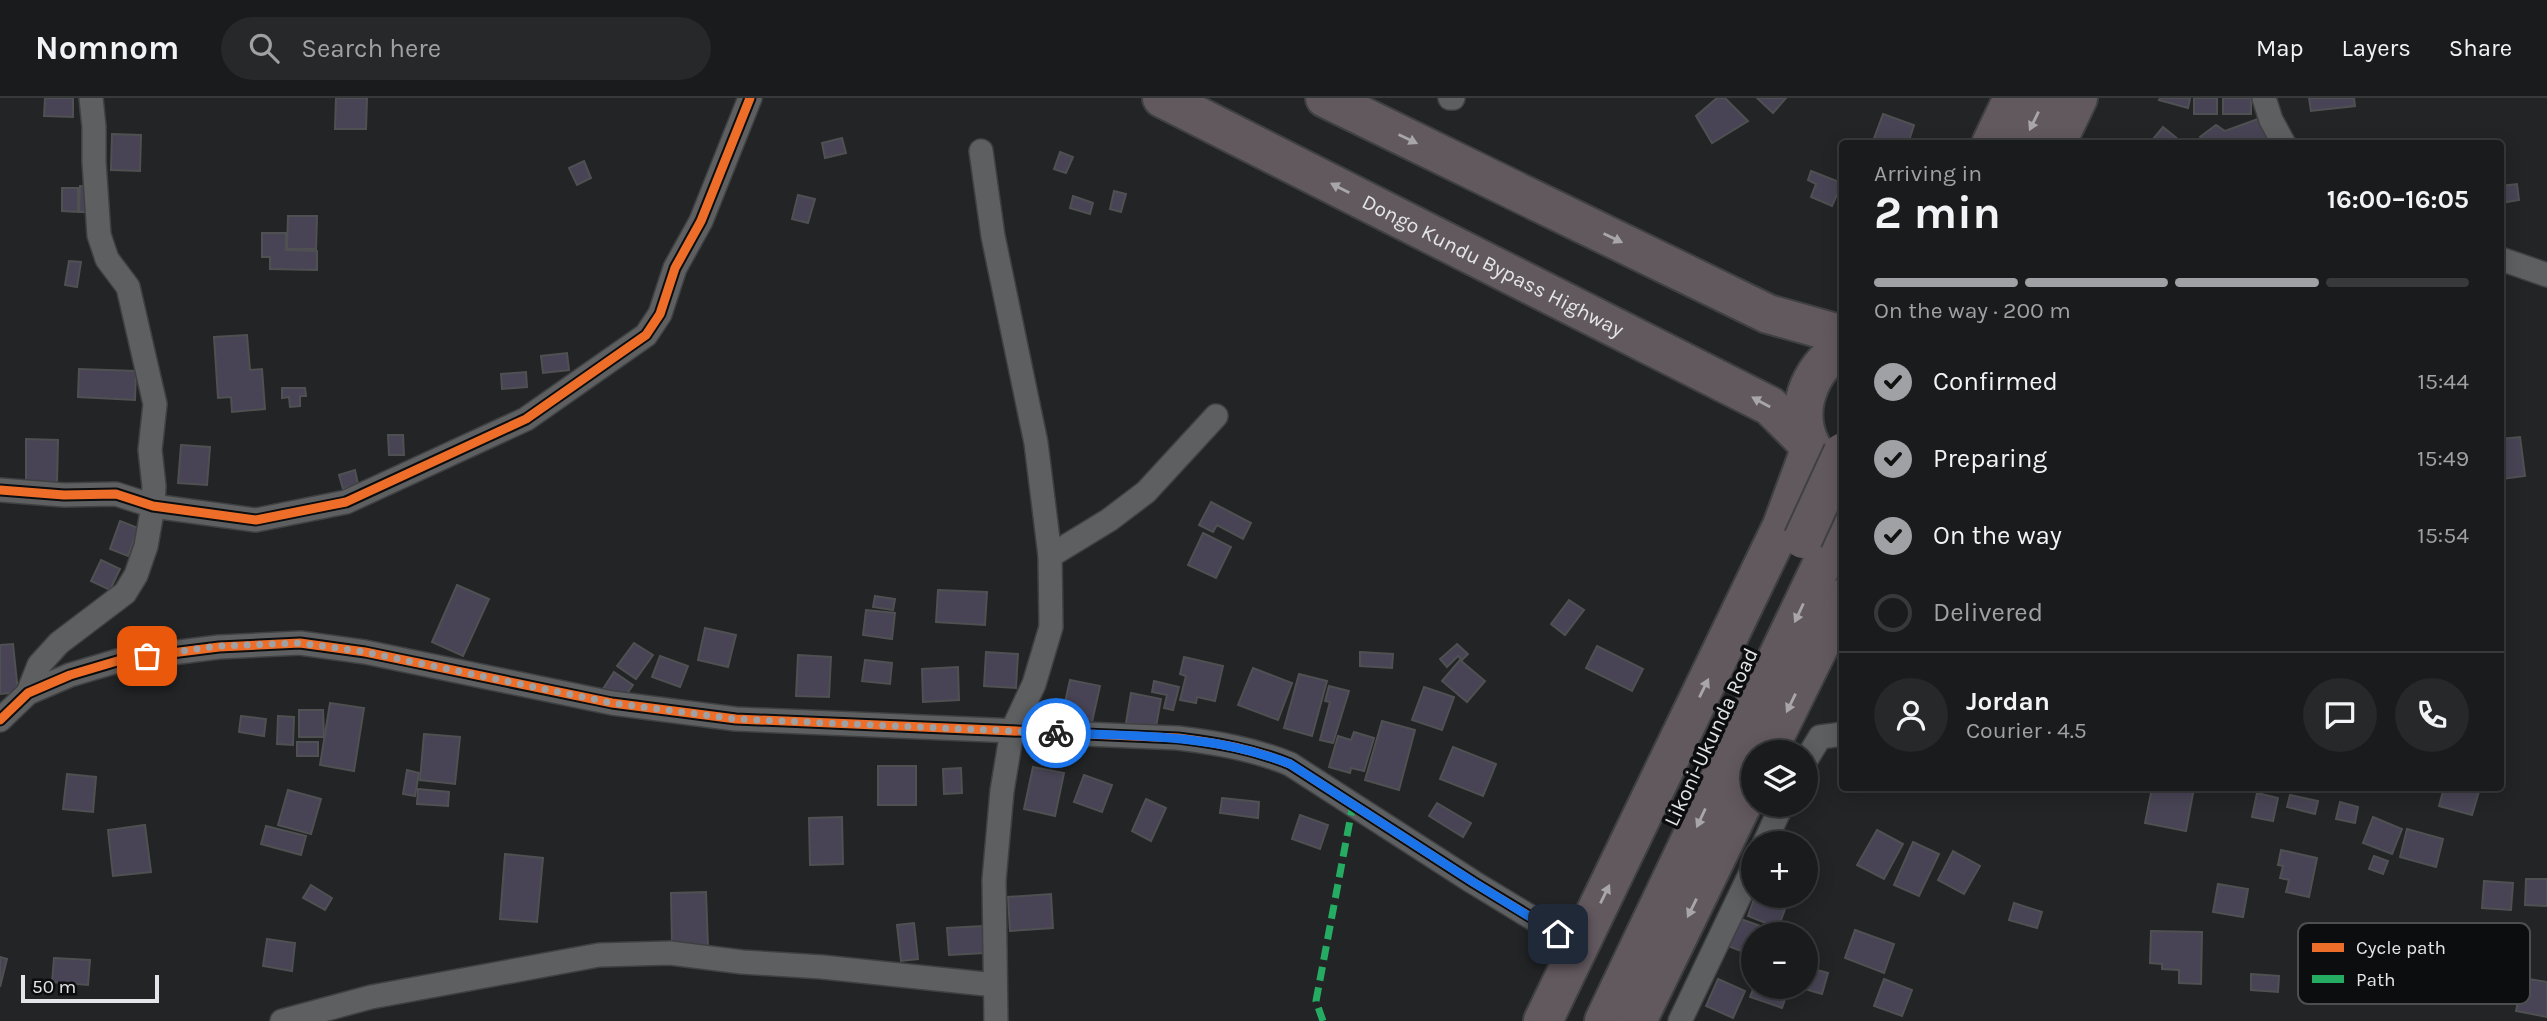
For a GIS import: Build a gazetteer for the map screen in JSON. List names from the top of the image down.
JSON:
{
  "streets": {
    "highway": ["Dongo Kundu Bypass Highway", "Likoni-Ukunda Road"]
  },
  "crossings": [
    ["Dongo Kundu Bypass Highway", "Likoni-Ukunda Road"]
  ],
  "legend": ["Cycle path", "Path"],
  "scale_bar": "50 m",
  "page": {
    "header": "Nomnom",
    "search": "Search here",
    "nav": ["Map", "Layers", "Share"],
    "heading": ["2 min", "Arriving in", "16:00–16:05"],
    "panel": ["Jordan", "Courier · 4.5"],
    "bar": "On the way · 200 m",
    "list": [
      ["Confirmed", "15:44"],
      ["Preparing", "15:49"],
      ["On the way", "15:54"],
      "Delivered"
    ],
    "map_buttons": ["+", "−"],
    "scale": "50 m"
  }
}
